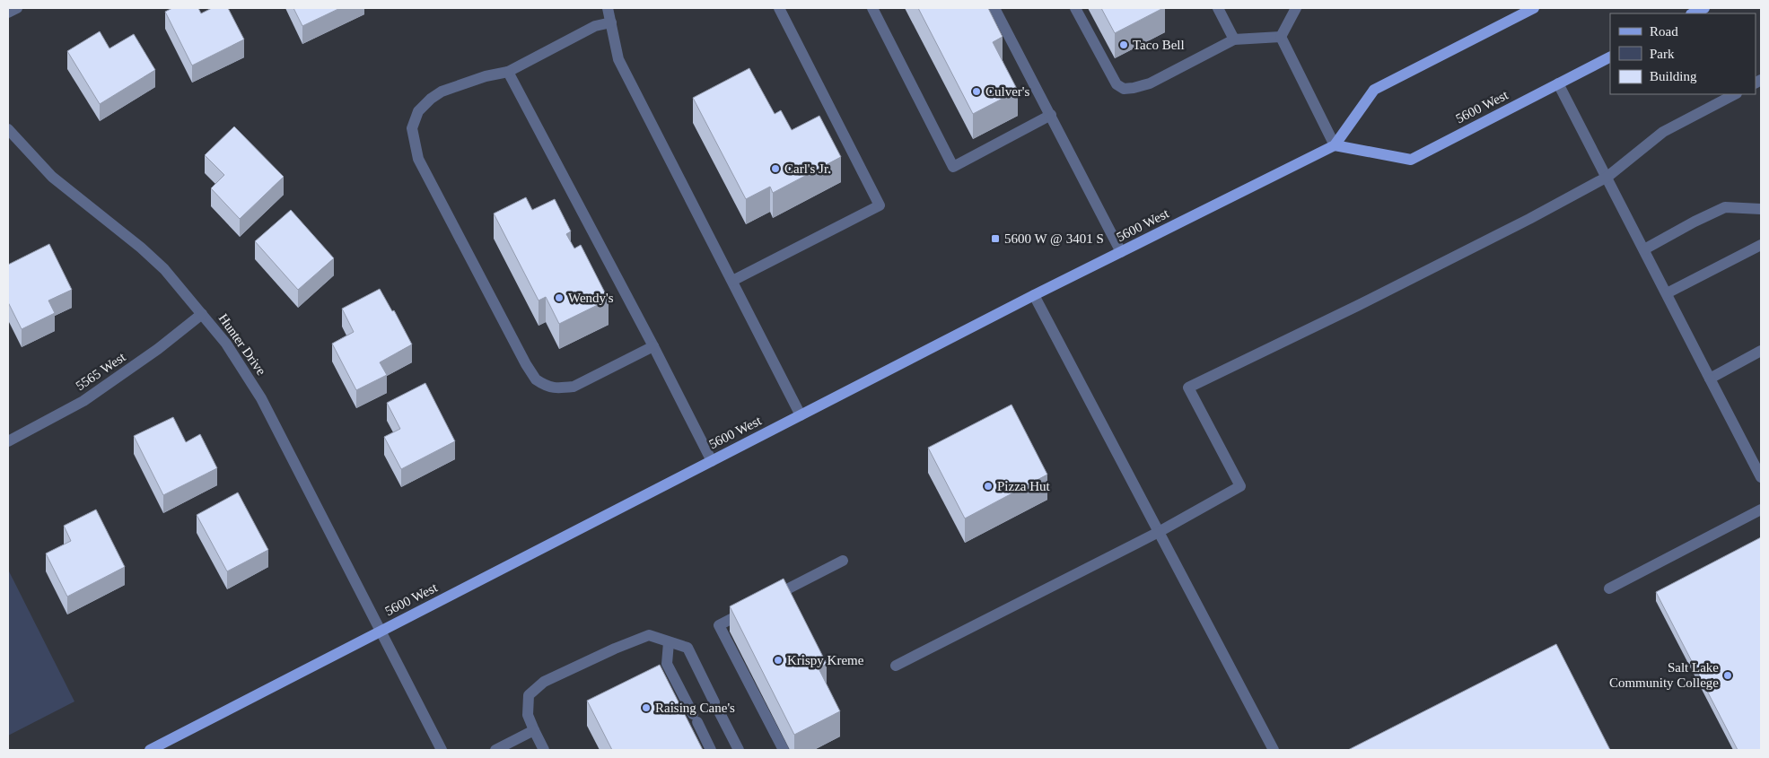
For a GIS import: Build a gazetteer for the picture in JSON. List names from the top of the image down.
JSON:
{
  "streets": {
    "main road": ["5600 West"],
    "street": ["Hunter Drive", "5565 West"]
  },
  "crossings": [
    ["5600 West", "Hunter Drive"],
    ["Hunter Drive", "5565 West"]
  ],
  "places": {
    "other": [
      "Taco Bell",
      "Culver's",
      "Carl's Jr.",
      "Wendy's",
      "Pizza Hut",
      "Krispy Kreme",
      "Salt Lake Community College",
      "Raising Cane's"
    ],
    "transit": ["5600 W @ 3401 S"]
  },
  "legend": ["Road", "Park", "Building"]
}
